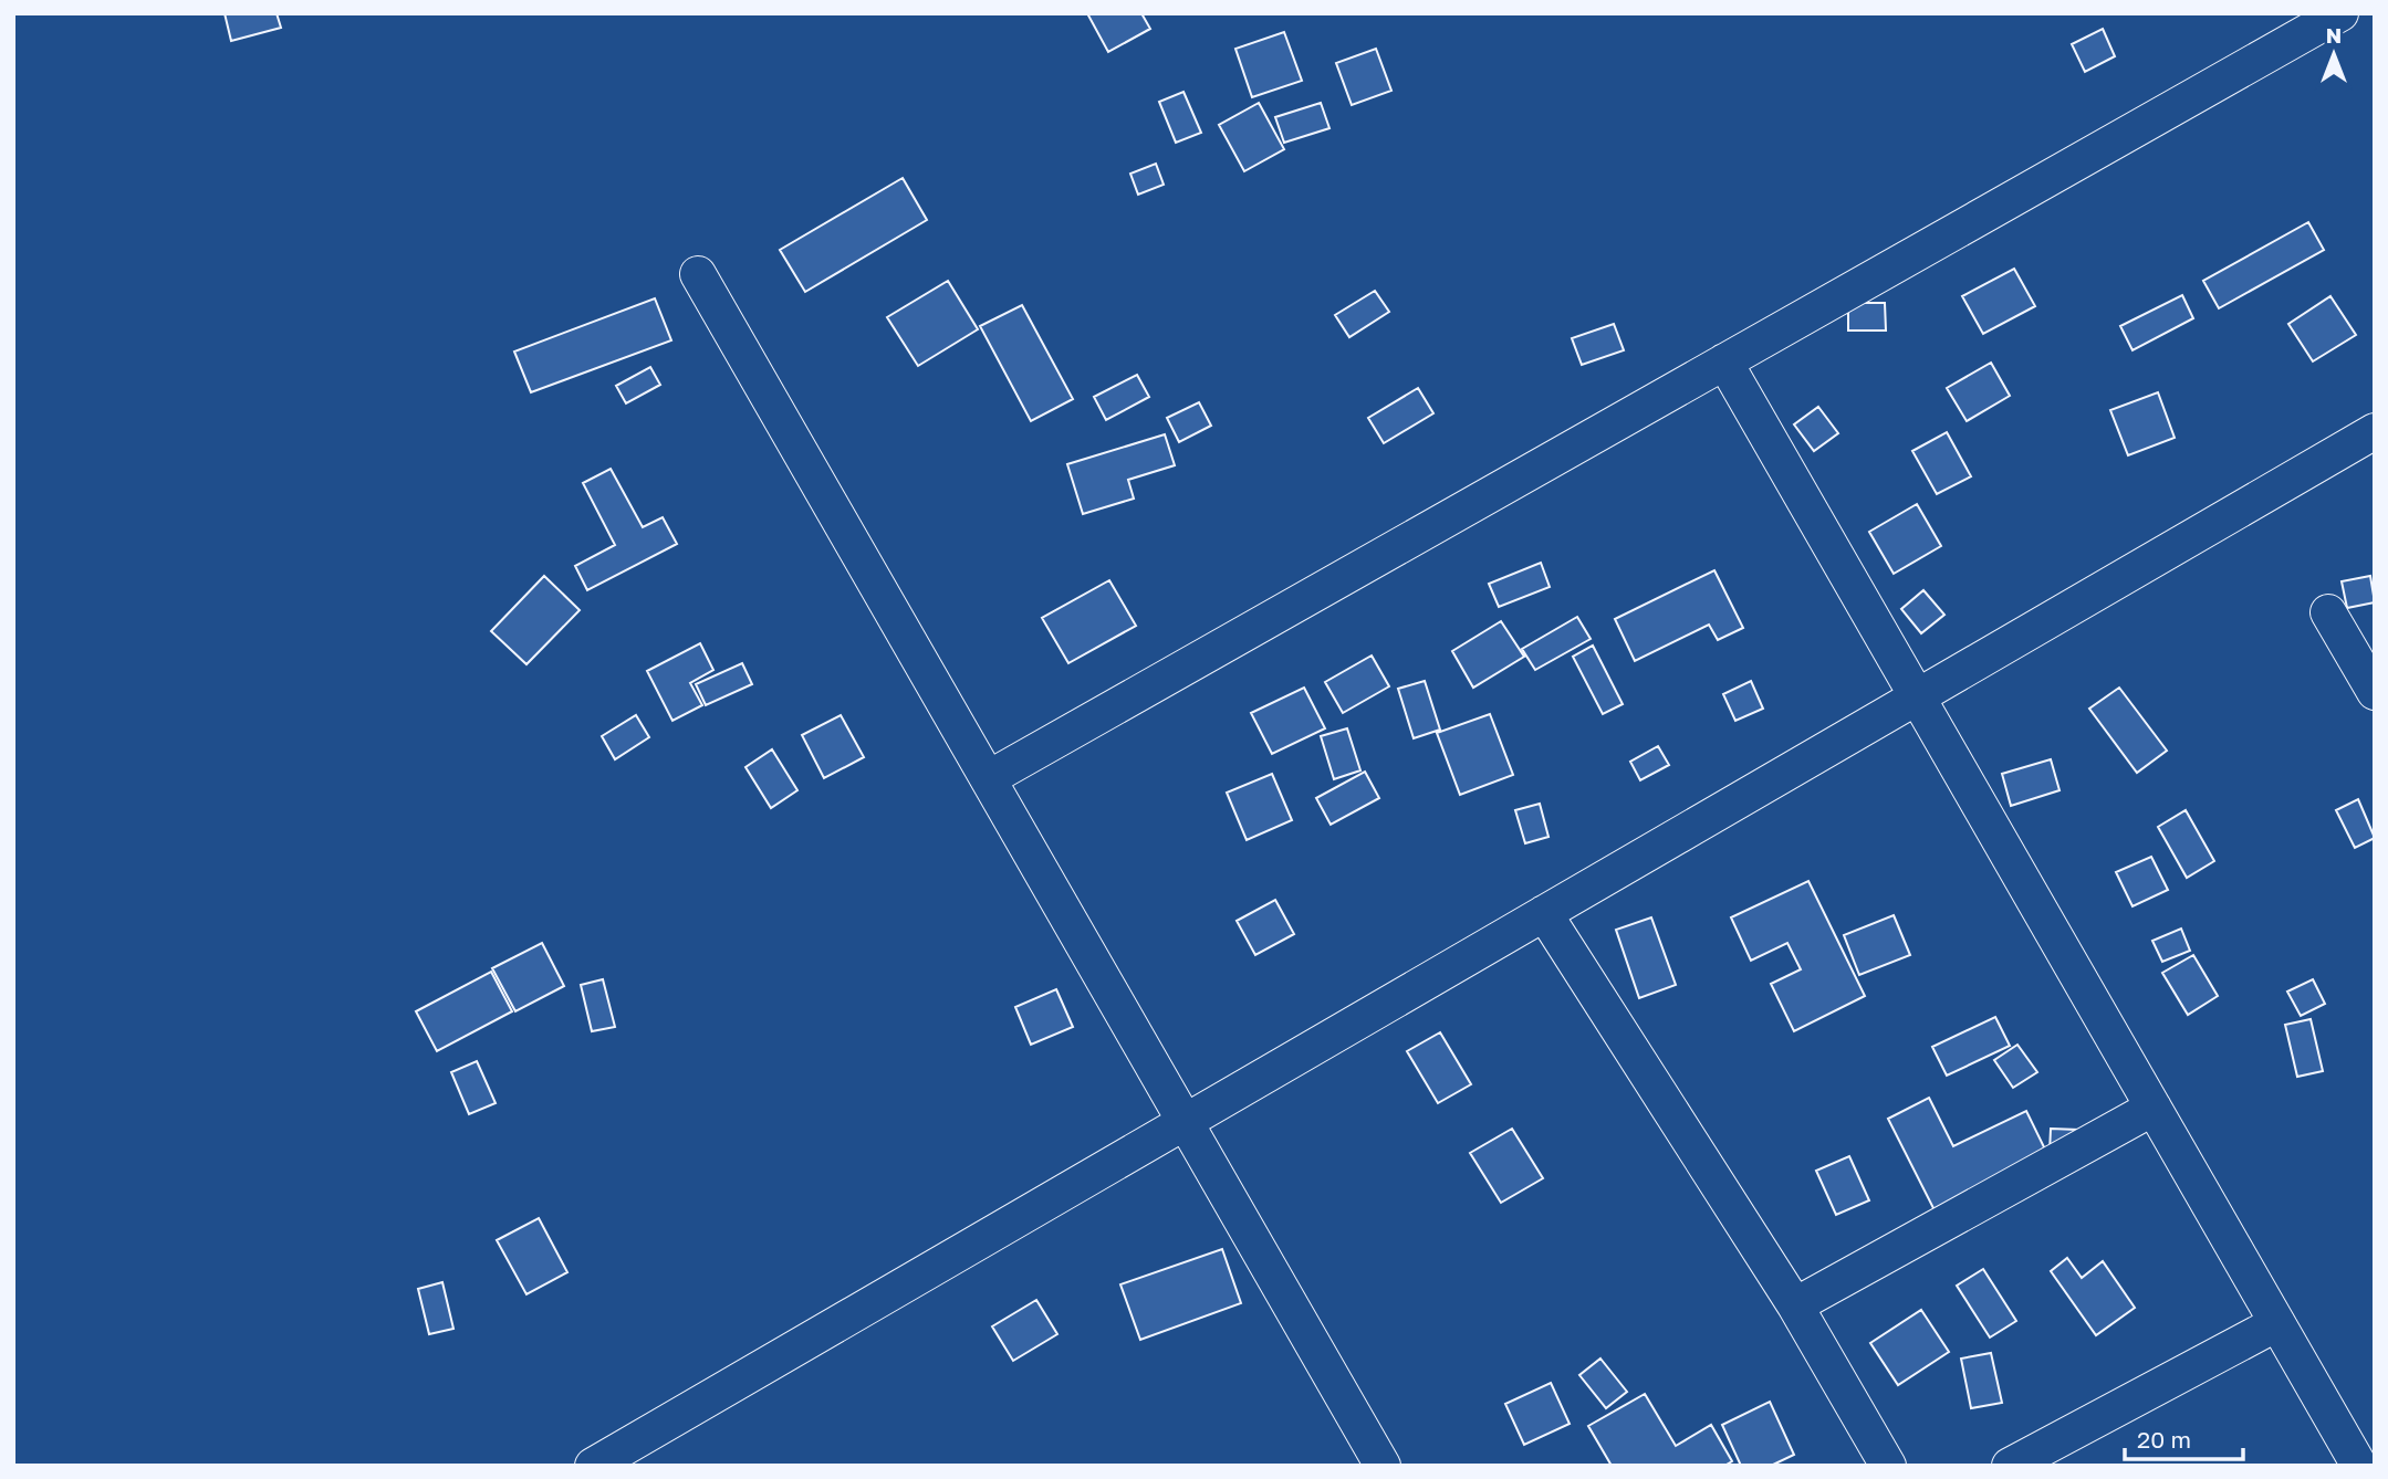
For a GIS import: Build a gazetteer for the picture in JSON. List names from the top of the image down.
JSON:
{
  "scale_bar": "20 m",
  "north": "top"
}
